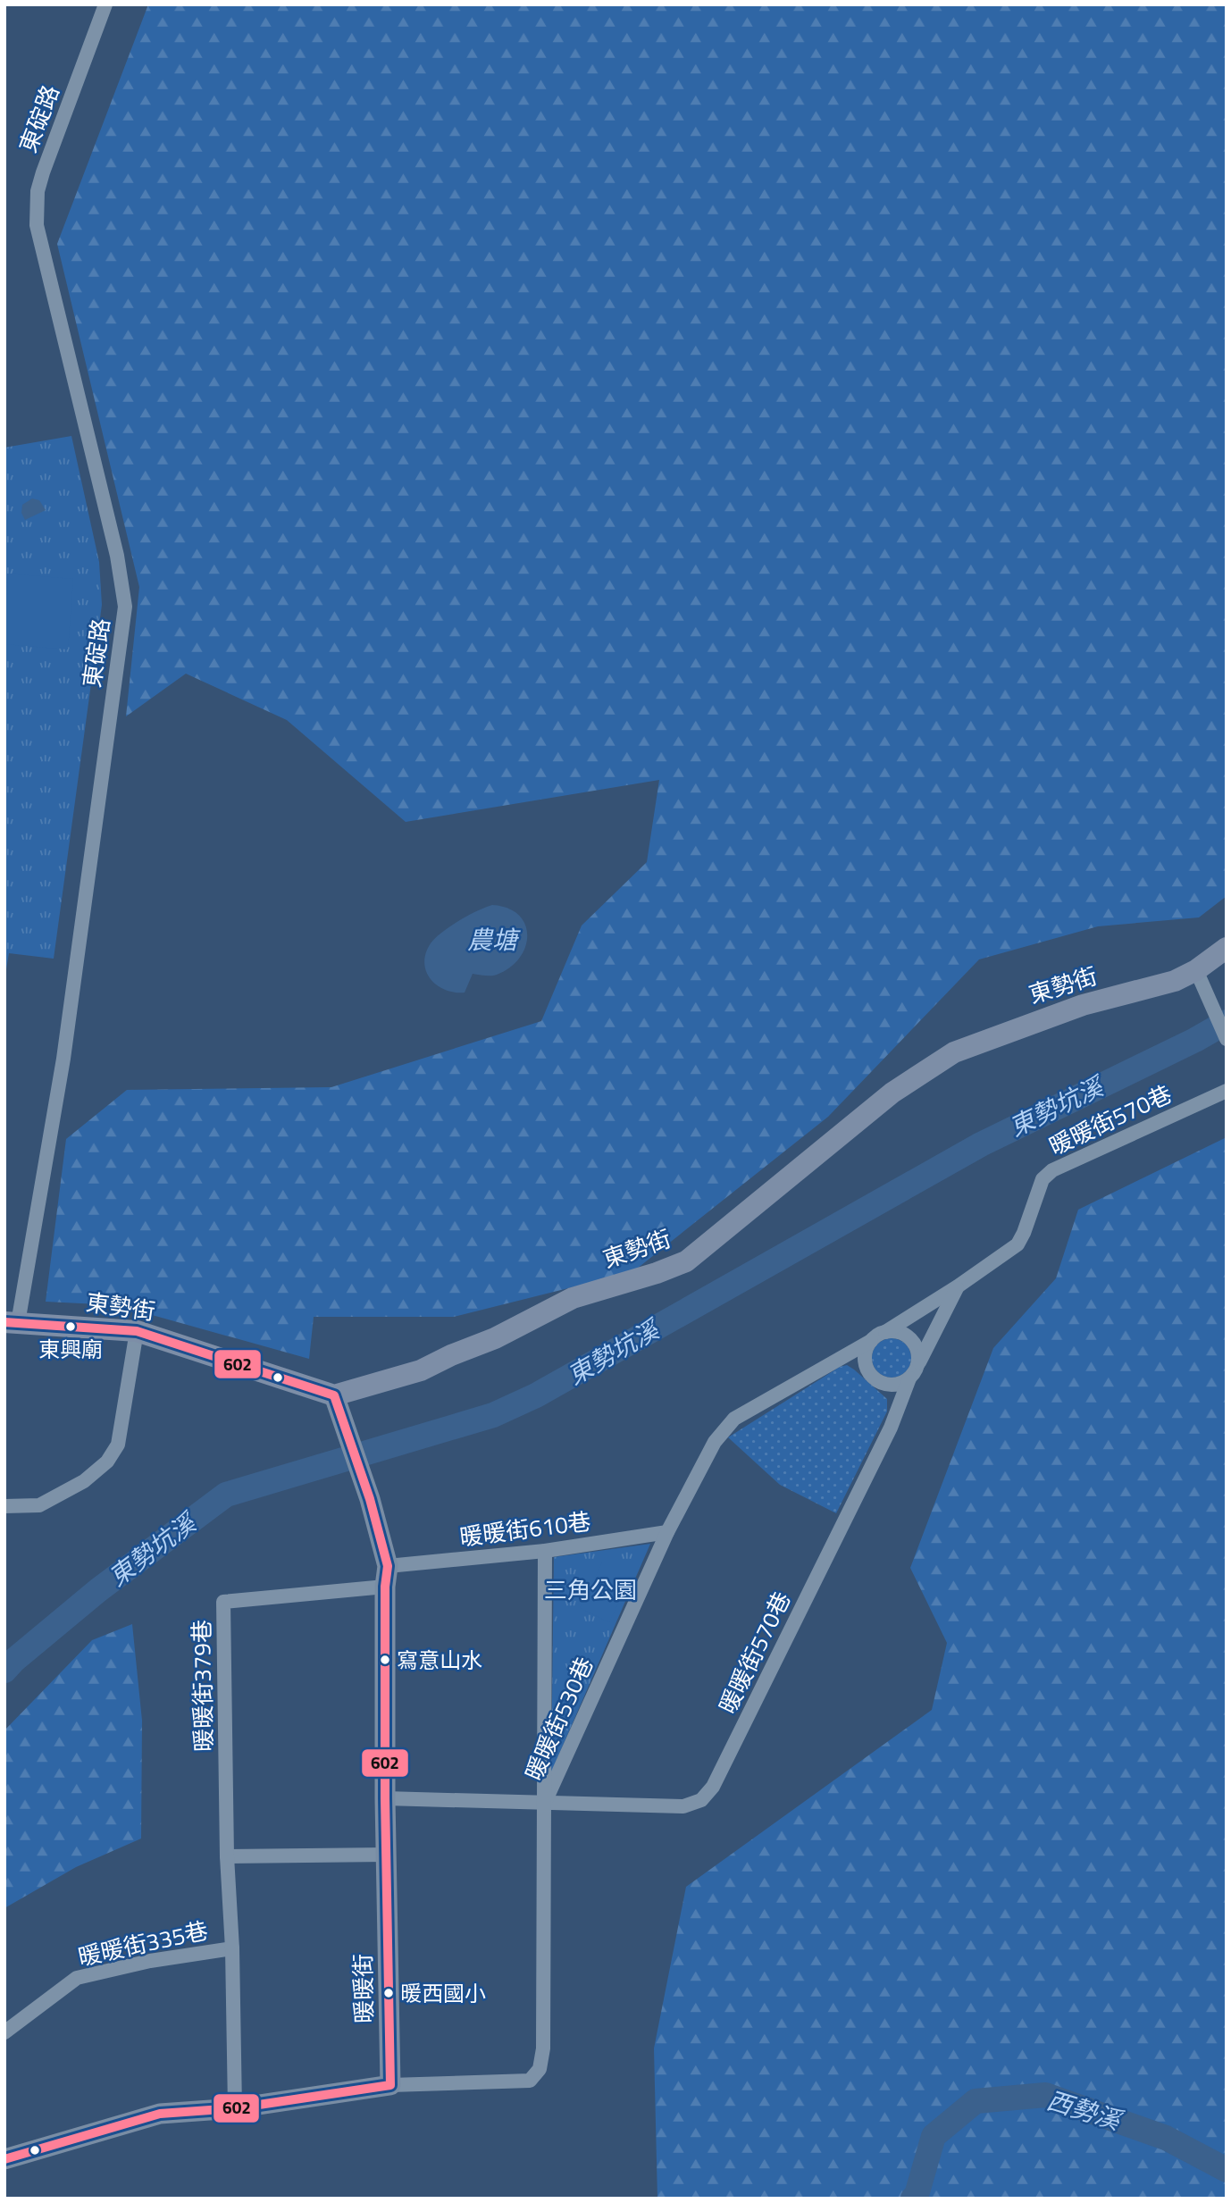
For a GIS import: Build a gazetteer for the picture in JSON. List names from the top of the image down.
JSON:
{
  "streets": {
    "main road": ["東勢街"],
    "street": [
      "東碇路",
      "暖暖街570巷",
      "暖暖街610巷",
      "暖暖街379巷",
      "暖暖街530巷",
      "暖暖街335巷",
      "暖暖街"
    ]
  },
  "crossings": [
    ["東碇路", "東勢街"],
    ["東勢街", "暖暖街"],
    ["暖暖街570巷", "暖暖街530巷"],
    ["暖暖街570巷", "暖暖街"],
    ["暖暖街610巷", "暖暖街530巷"],
    ["暖暖街610巷", "暖暖街"],
    ["暖暖街379巷", "暖暖街335巷"],
    ["暖暖街379巷", "暖暖街"],
    ["暖暖街530巷", "暖暖街"]
  ],
  "water": ["農塘", "東勢坑溪", "西勢溪"],
  "parks": ["三角公園"],
  "places": ["東興廟", "寫意山水", "暖西國小"],
  "lines": ["transit line 602"]
}
